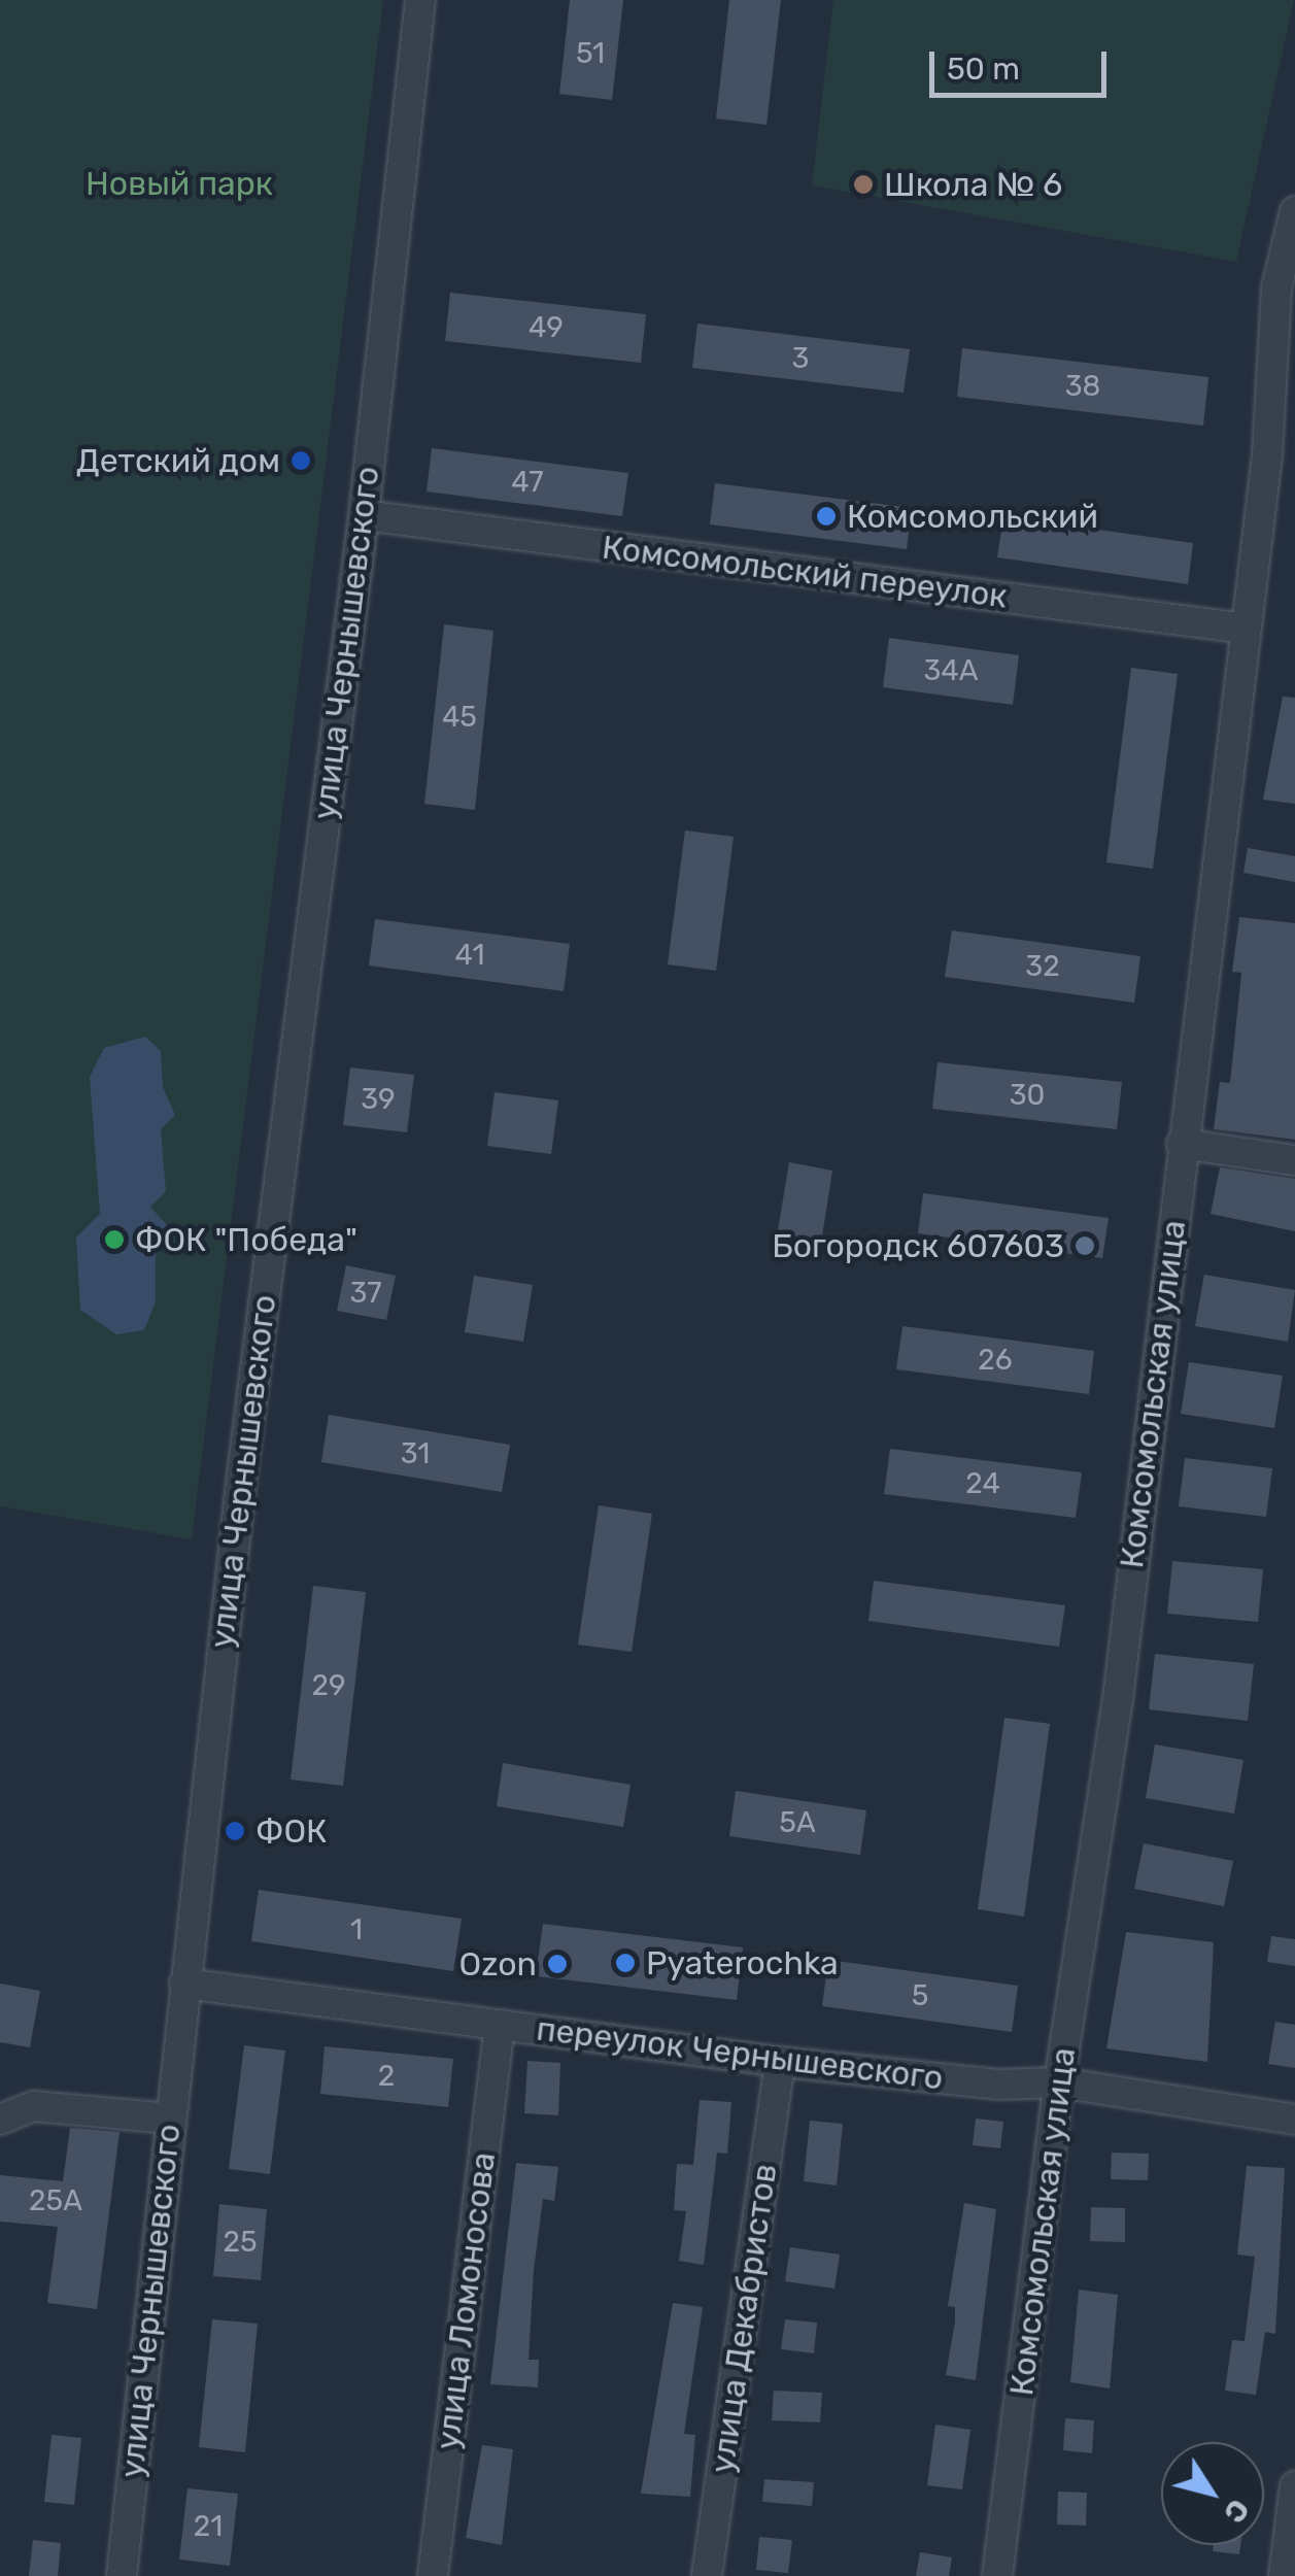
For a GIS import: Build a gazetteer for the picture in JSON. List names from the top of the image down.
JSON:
{
  "streets": {
    "street": [
      "Комсомольский переулок",
      "улица Чернышевского",
      "Комсомольская улица",
      "переулок Чернышевского",
      "улица Ломоносова",
      "улица Декабристов"
    ]
  },
  "crossings": [
    ["Комсомольский переулок", "улица Чернышевского"],
    ["Комсомольский переулок", "Комсомольская улица"],
    ["улица Чернышевского", "переулок Чернышевского"],
    ["Комсомольская улица", "переулок Чернышевского"],
    ["переулок Чернышевского", "улица Ломоносова"],
    ["переулок Чернышевского", "улица Декабристов"]
  ],
  "parks": ["Новый парк"],
  "places": [
    "Школа № 6",
    "Детский дом",
    "Комсомольский",
    "ФОК \"Победа\"",
    "Богородск 607603",
    "ФОК",
    "Pyaterochka",
    "Ozon"
  ],
  "house_numbers": [
    "51",
    "49",
    "3",
    "38",
    "47",
    "34А",
    "45",
    "41",
    "32",
    "30",
    "39",
    "37",
    "26",
    "31",
    "24",
    "29",
    "5А",
    "1",
    "5",
    "2",
    "25А",
    "25",
    "21"
  ],
  "scale_bar": "50 m",
  "north": "bottom right"
}
